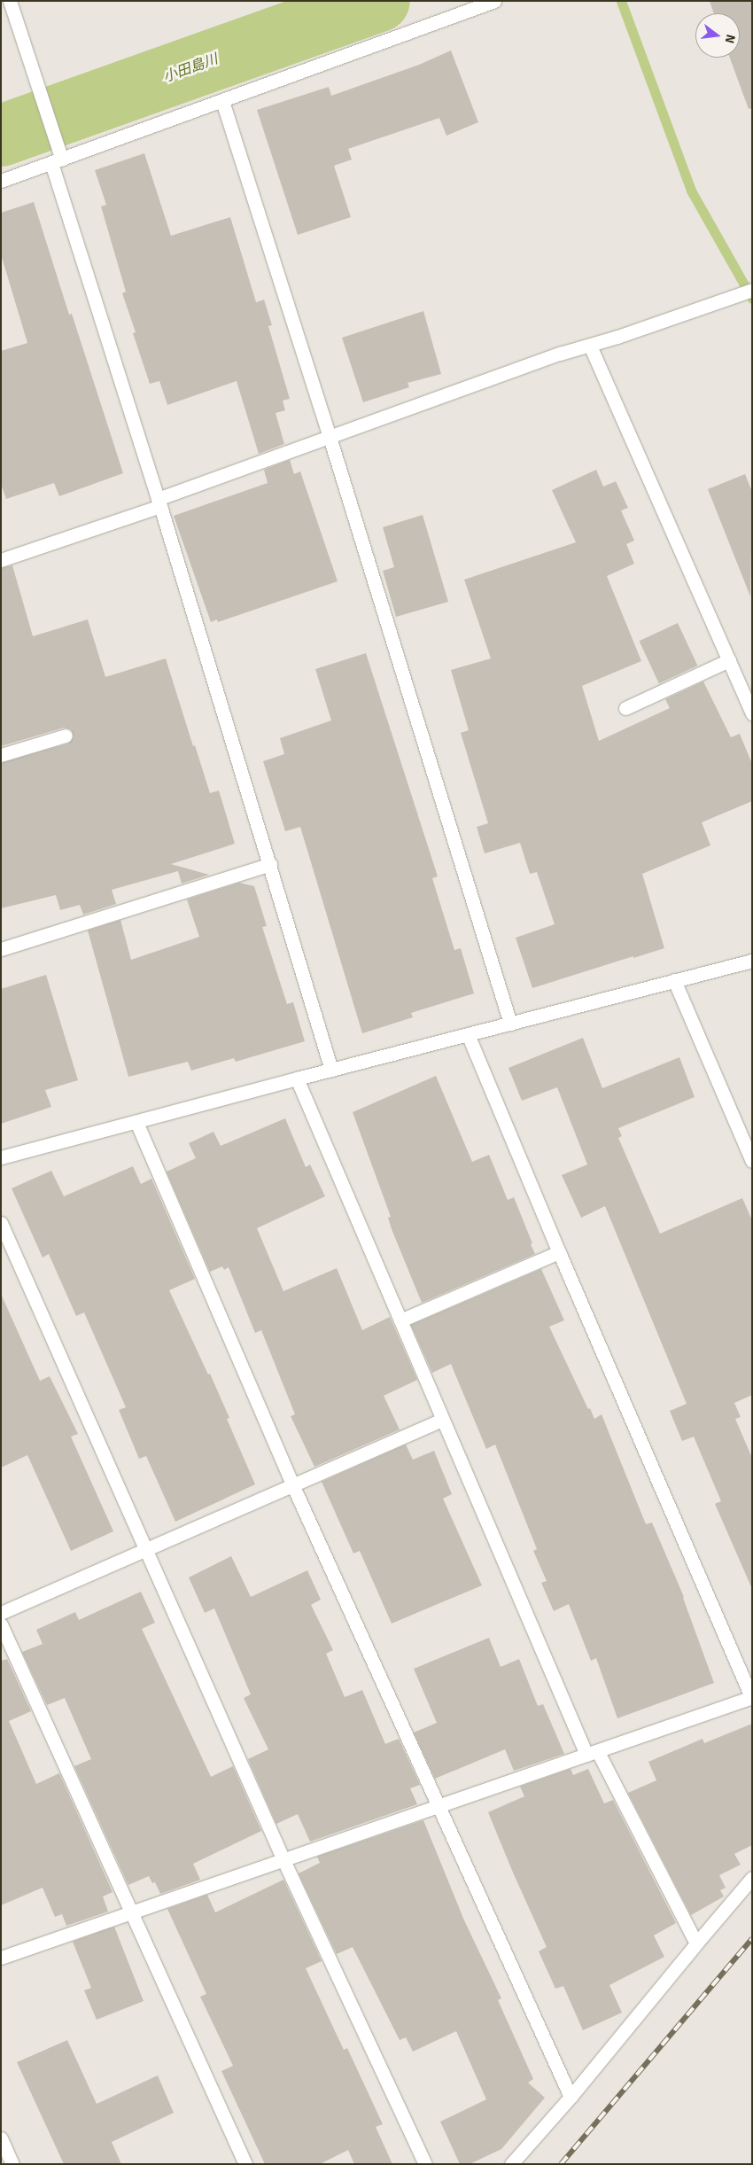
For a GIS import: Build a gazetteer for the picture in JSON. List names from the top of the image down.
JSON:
{
  "water": ["小田島川"],
  "north": "right"
}
